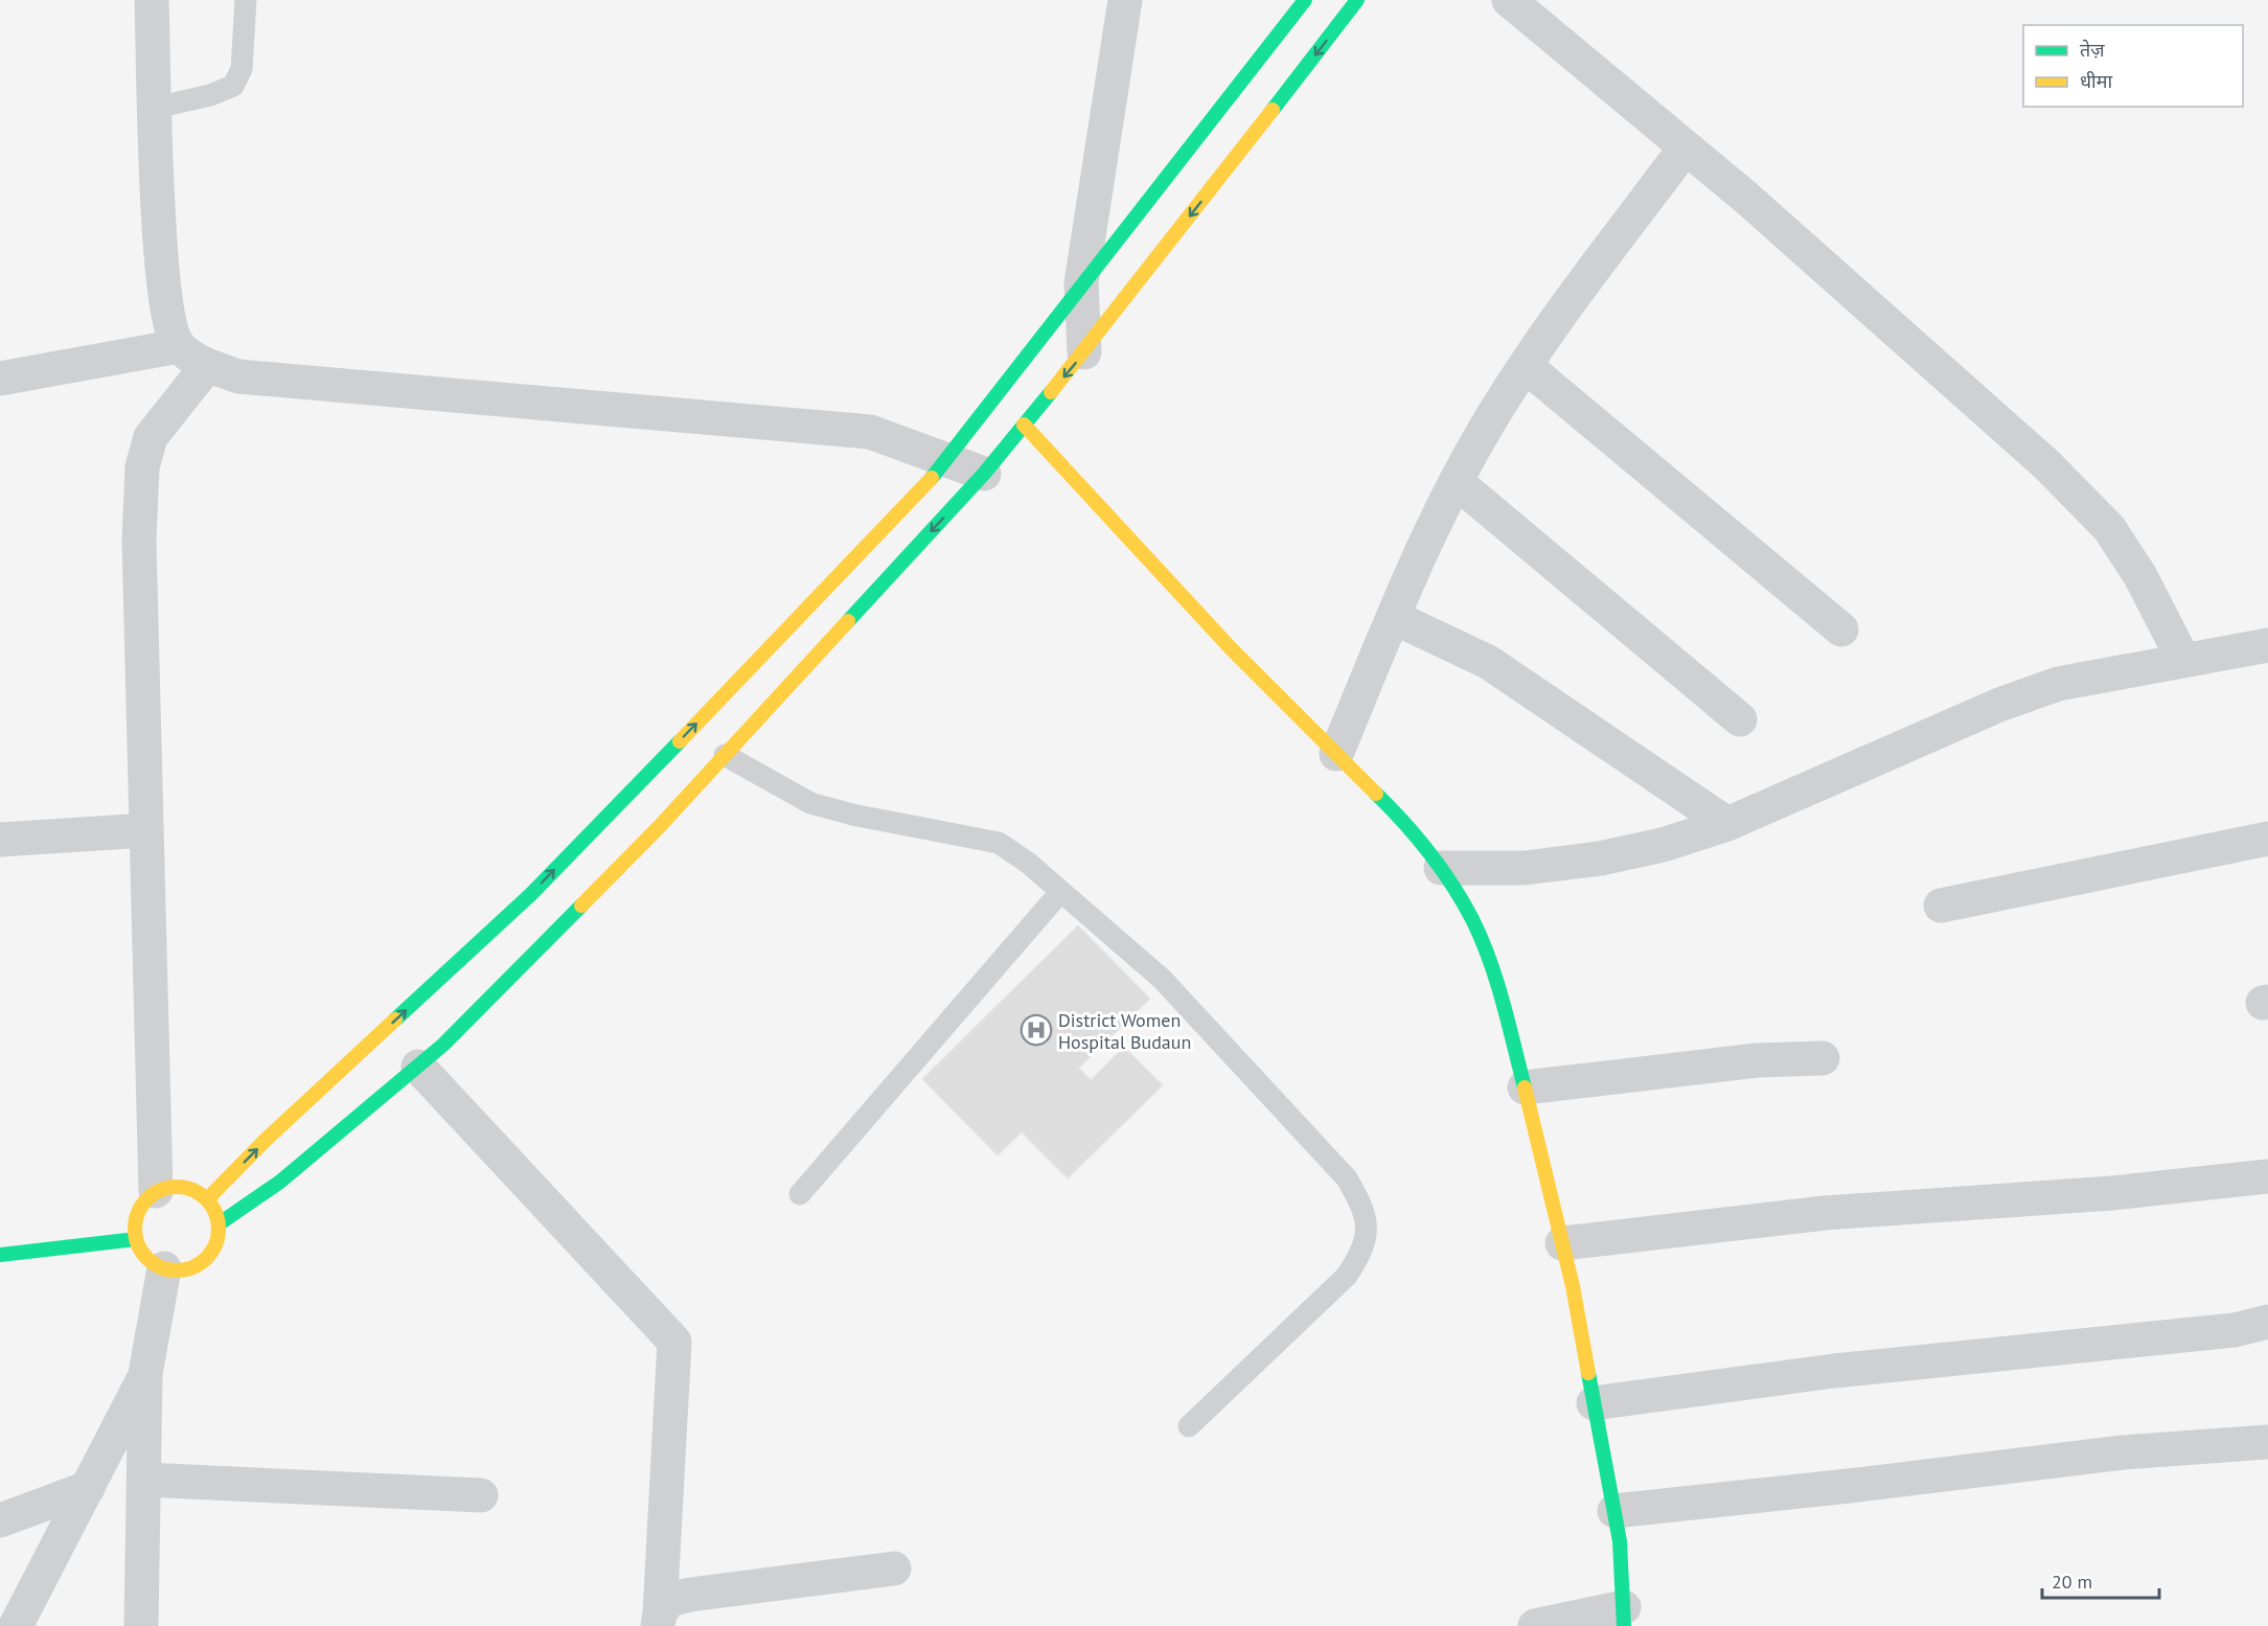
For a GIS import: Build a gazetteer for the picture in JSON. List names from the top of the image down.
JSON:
{
  "places": {
    "hospital": ["District Women Hospital Budaun"]
  },
  "legend": ["तेज़", "धीमा"],
  "scale_bar": "20 m"
}
